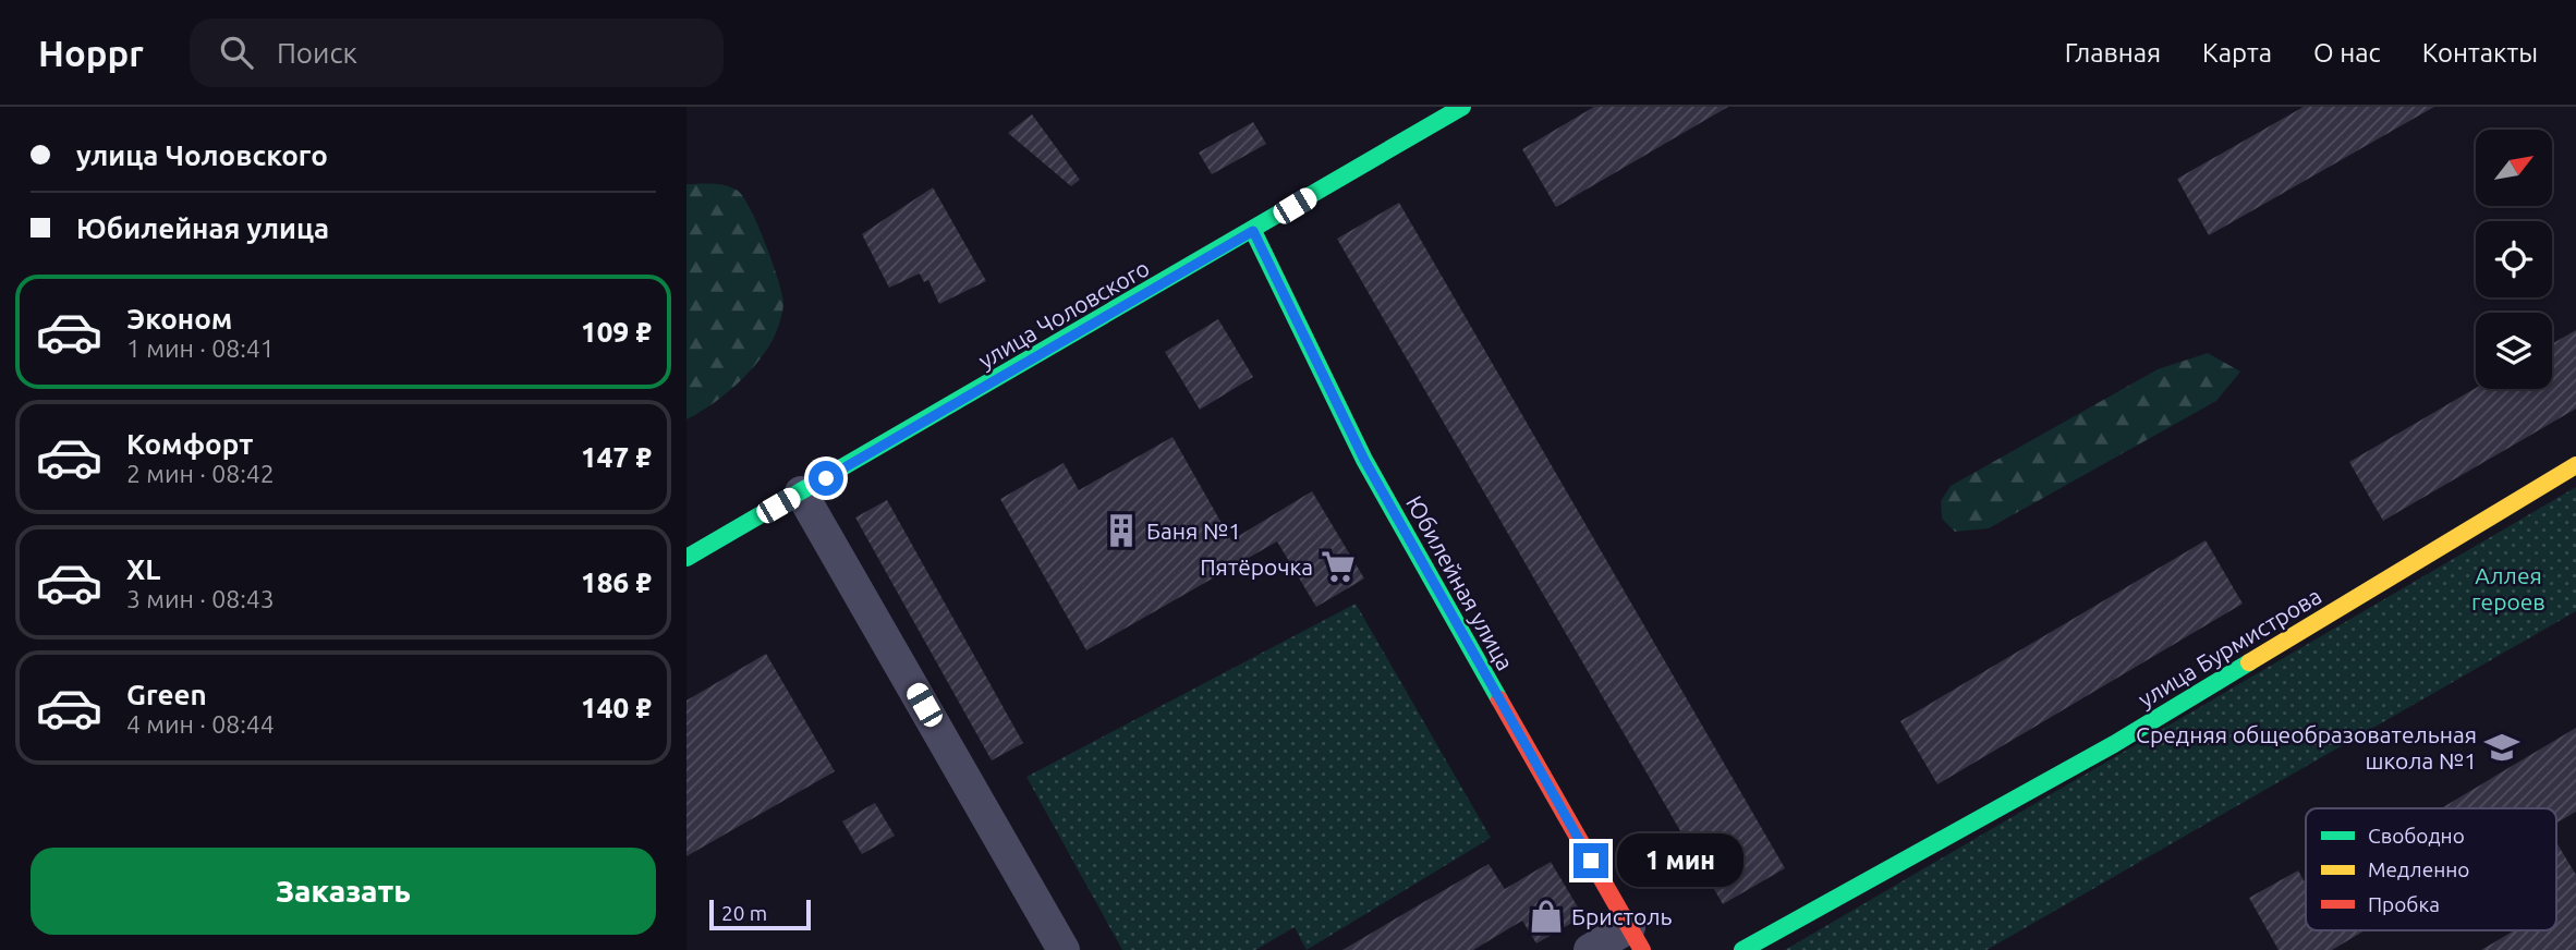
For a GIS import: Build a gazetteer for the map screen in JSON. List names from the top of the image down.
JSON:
{
  "streets": {
    "street": ["улица Чоловского", "Юбилейная улица", "улица Бурмистрова"]
  },
  "crossings": [
    ["улица Чоловского", "Юбилейная улица"]
  ],
  "parks": ["Аллея героев"],
  "places": {
    "building": ["Баня №1"],
    "supermarket": ["Пятёрочка"],
    "school or university": ["Средняя общеобразовательная школа №1"],
    "shop": ["Бристоль"]
  },
  "legend": ["Свободно", "Медленно", "Пробка"],
  "scale_bar": "20 m",
  "north": "top right",
  "page": {
    "header": "Hoppr",
    "search": "Поиск",
    "nav": [
      "Главная",
      "Карта",
      "О нас",
      "Контакты"
    ],
    "banner": ["улица Чоловского", "Юбилейная улица"],
    "list": [
      {
        "name": "Эконом",
        "note": "1 мин · 08:41",
        "value": "109 ₽"
      },
      {
        "name": "Комфорт",
        "note": "2 мин · 08:42",
        "value": "147 ₽"
      },
      {
        "name": "XL",
        "note": "3 мин · 08:43",
        "value": "186 ₽"
      },
      {
        "name": "Green",
        "note": "4 мин · 08:44",
        "value": "140 ₽"
      }
    ],
    "buttons": "Заказать",
    "bubble": "1 мин",
    "scale": "20 m"
  }
}
